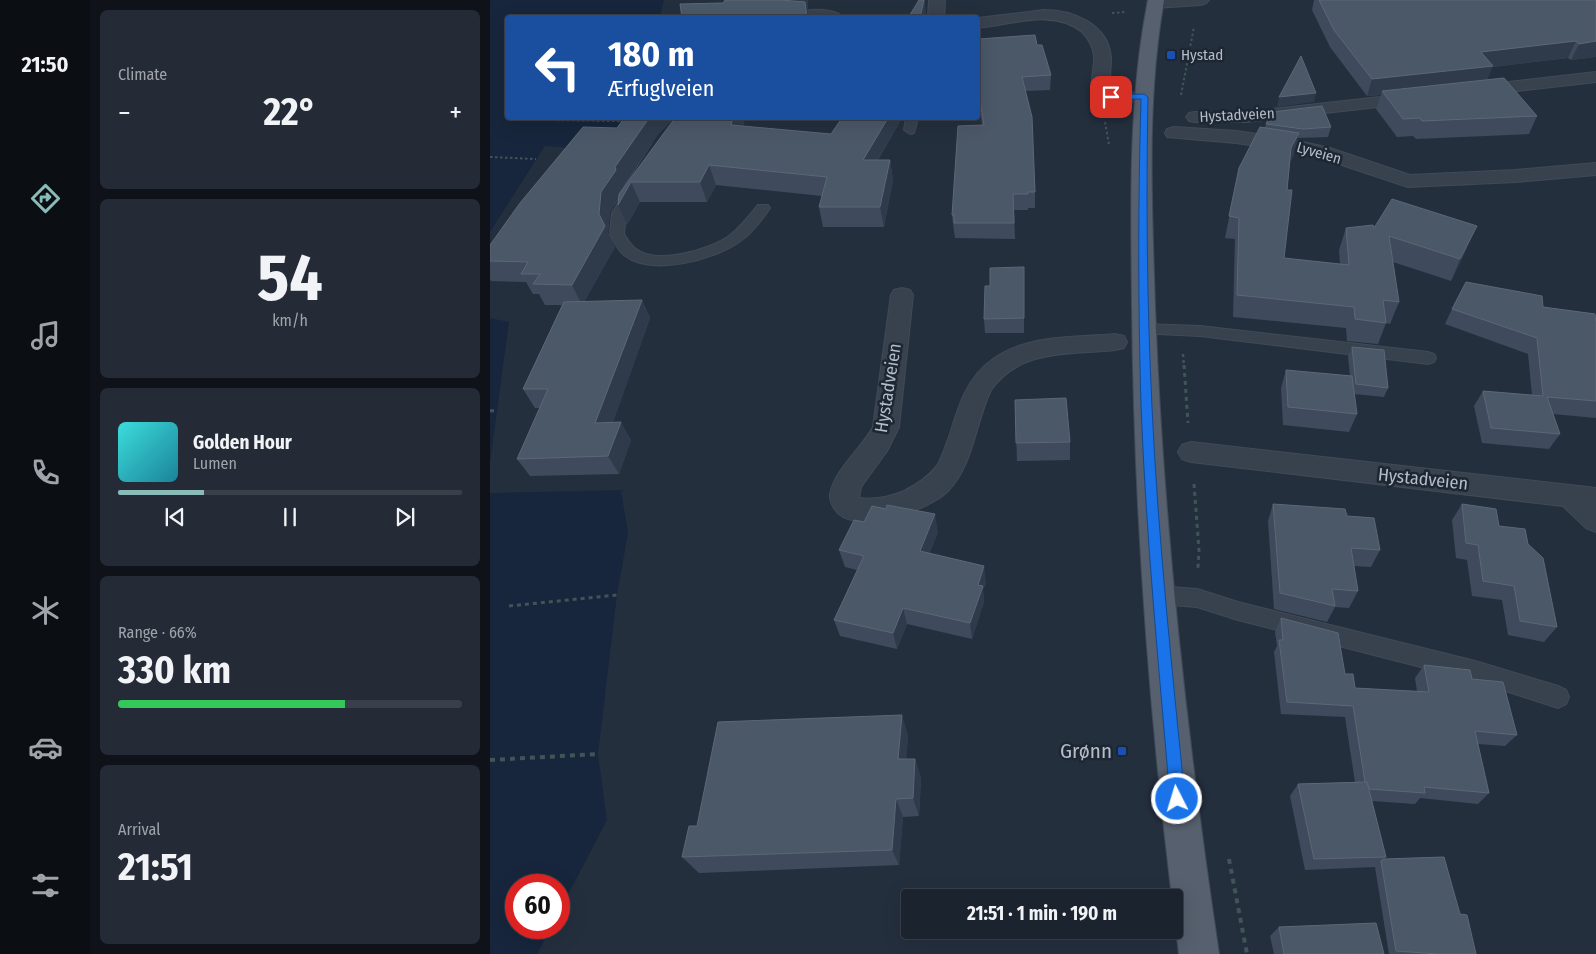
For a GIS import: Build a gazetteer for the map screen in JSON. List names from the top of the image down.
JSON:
{
  "streets": {
    "street": ["Hystadveien", "Lyveien"]
  },
  "crossings": [
    ["Hystadveien", "Lyveien"]
  ],
  "places": {
    "transit": ["Hystad", "Grønn"]
  },
  "page": {
    "tabs": "21:50",
    "tile": [
      "Climate",
      ["54", "km/h"],
      ["Range · 66%", "330 km"],
      ["Arrival", "21:51"]
    ],
    "turn": ["180 m", "Ærfuglveien"],
    "heat": ["−", "22°", "+"],
    "song": ["Golden Hour", "Lumen"],
    "limit": "60",
    "trip": "21:51 · 1 min · 190 m"
  }
}
